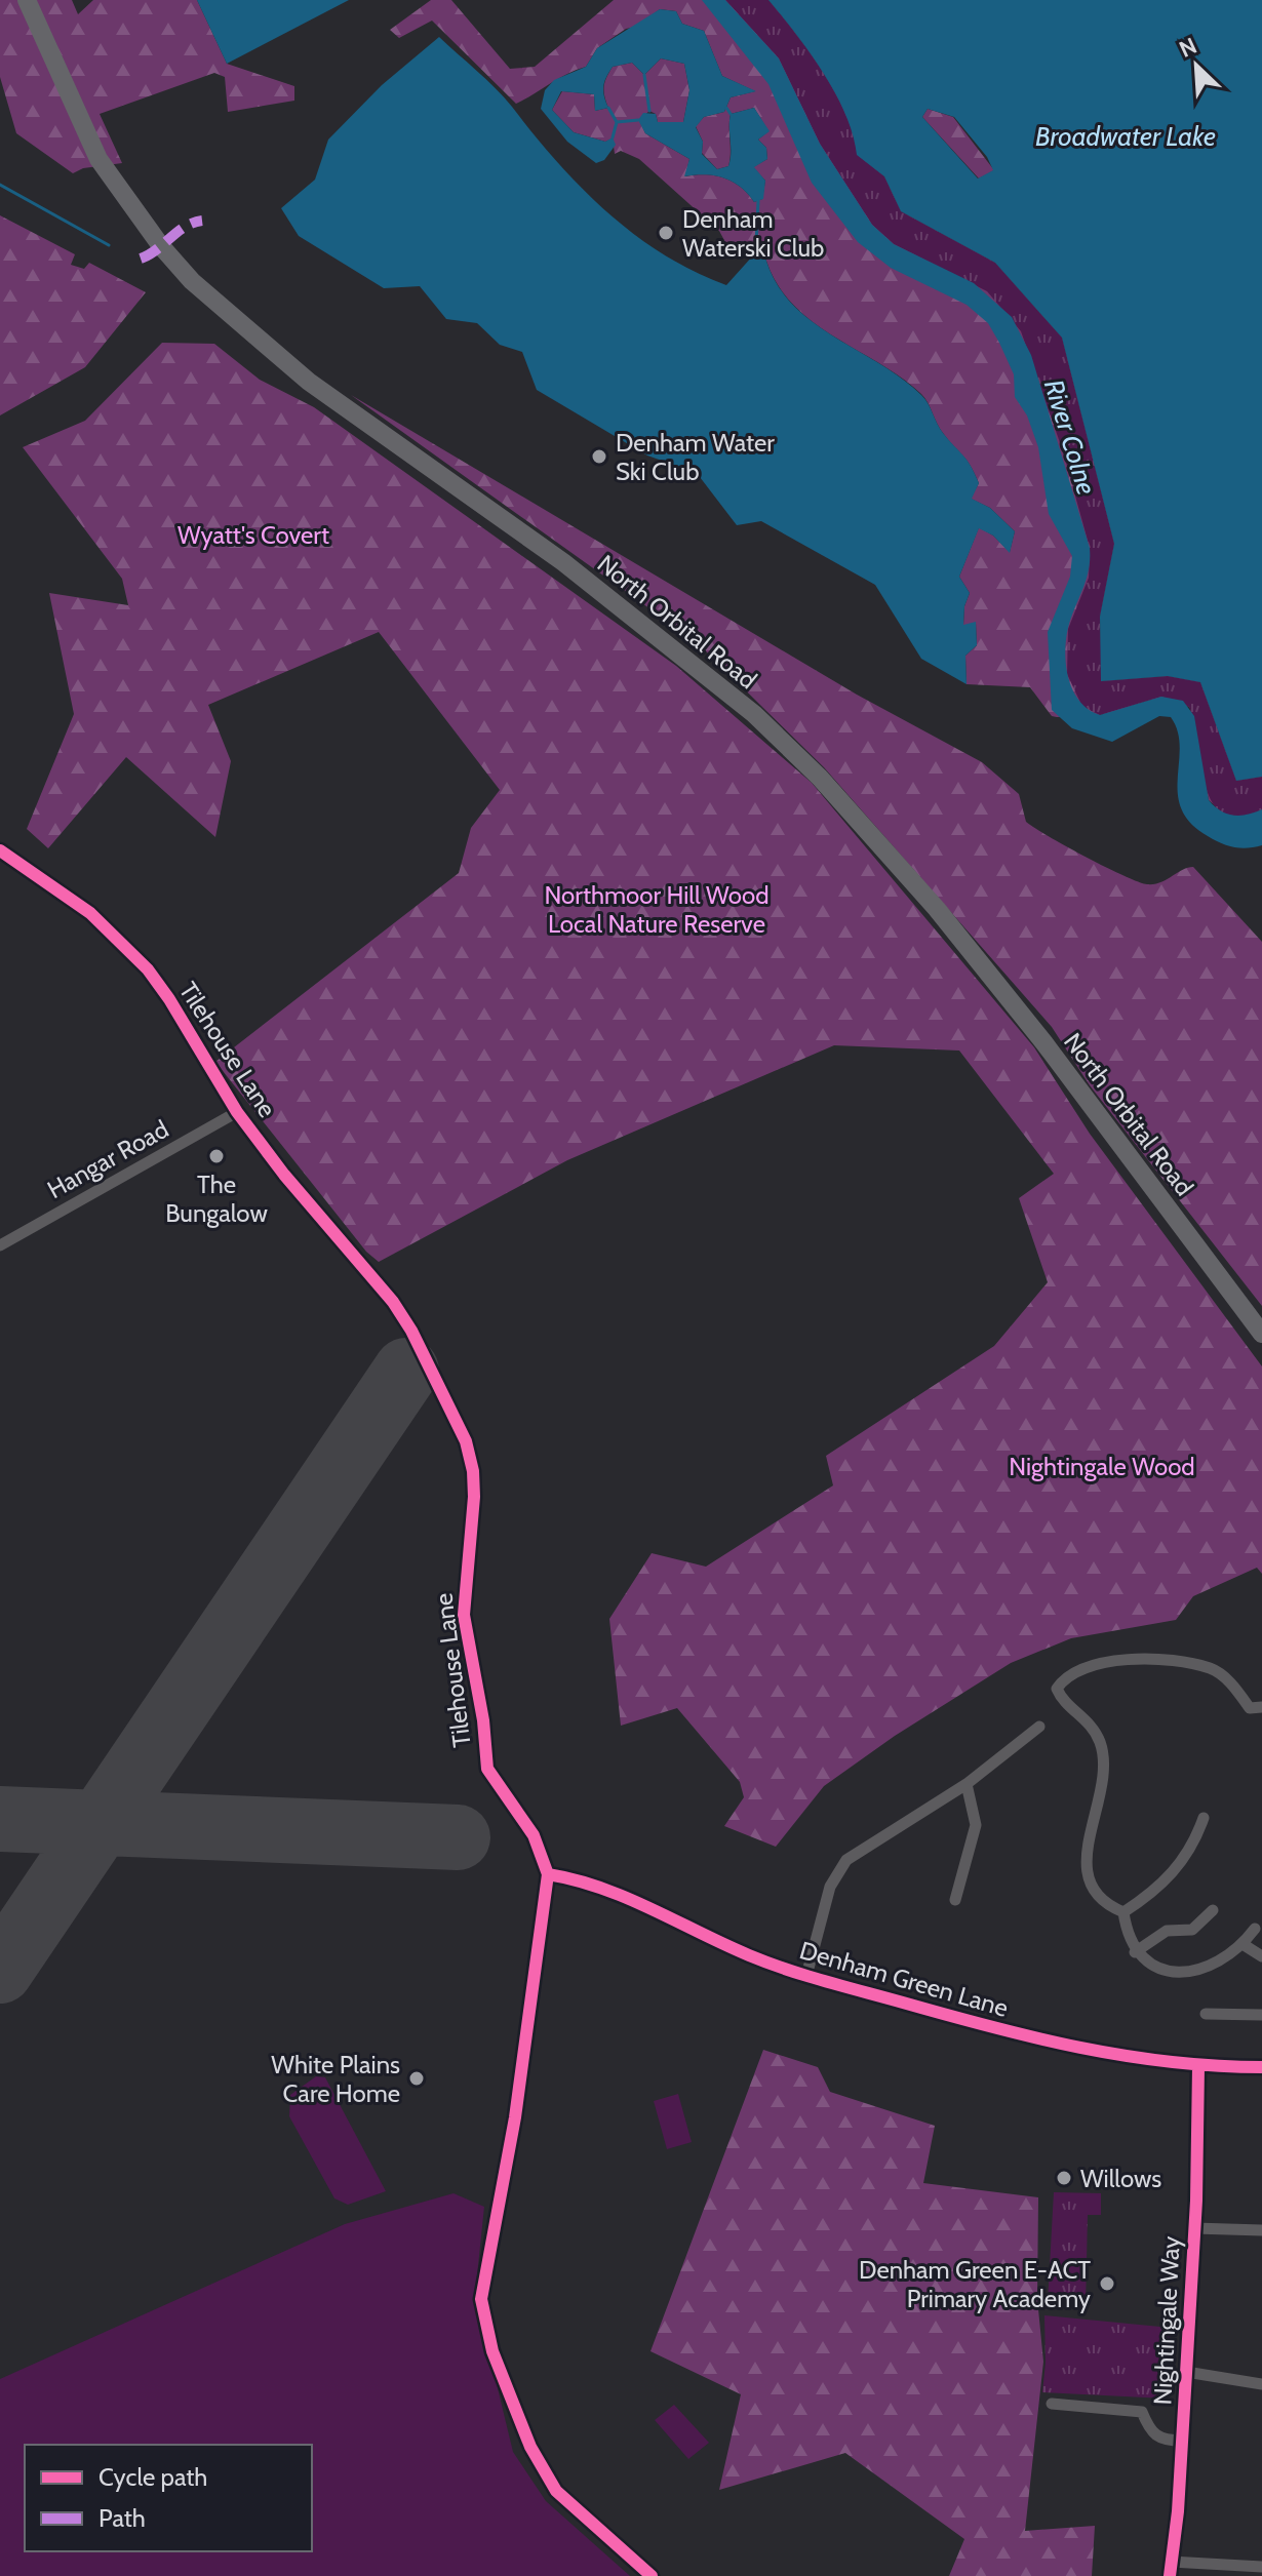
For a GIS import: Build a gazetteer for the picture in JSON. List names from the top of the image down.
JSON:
{
  "streets": {
    "main road": ["North Orbital Road"],
    "street": [
      "Tilehouse Lane",
      "Hangar Road",
      "Denham Green Lane",
      "Nightingale Way"
    ]
  },
  "crossings": [
    ["Tilehouse Lane", "Hangar Road"],
    ["Tilehouse Lane", "Denham Green Lane"],
    ["Denham Green Lane", "Nightingale Way"]
  ],
  "water": ["Broadwater Lake", "River Colne"],
  "parks": ["Wyatt's Covert", "Northmoor Hill Wood Local Nature Reserve", "Nightingale Wood"],
  "places": [
    "Denham Waterski Club",
    "Denham Water Ski Club",
    "The Bungalow",
    "White Plains Care Home",
    "Willows",
    "Denham Green E-ACT Primary Academy"
  ],
  "legend": ["Cycle path", "Path"],
  "north": "top left"
}
